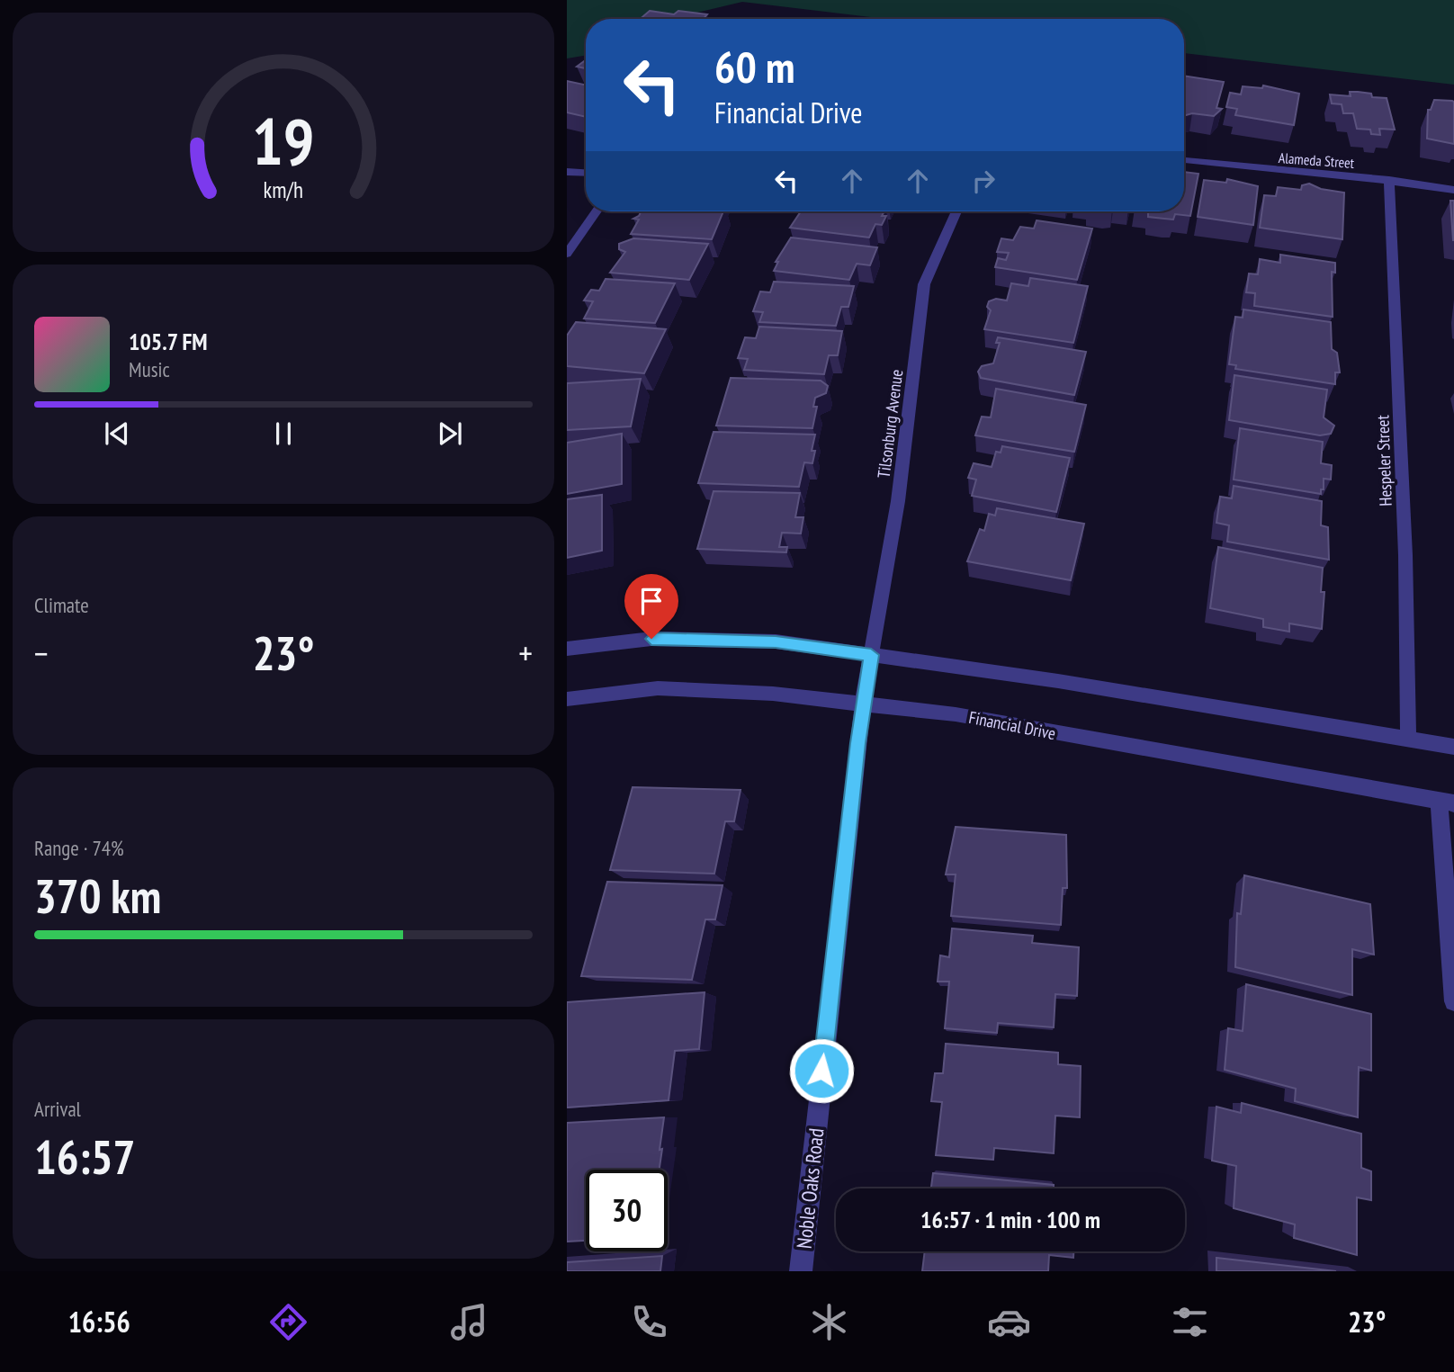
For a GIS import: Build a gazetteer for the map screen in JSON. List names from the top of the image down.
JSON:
{
  "streets": {
    "street": [
      "Alameda Street",
      "Tilsonburg Avenue",
      "Hespeler Street",
      "Financial Drive",
      "Noble Oaks Road"
    ]
  },
  "crossings": [
    ["Alameda Street", "Hespeler Street"],
    ["Tilsonburg Avenue", "Noble Oaks Road"],
    ["Financial Drive", "Noble Oaks Road"]
  ],
  "page": {
    "turn": ["60 m", "Financial Drive"],
    "song": ["105.7 FM", "Music"],
    "tile": [
      "Climate",
      ["Range · 74%", "370 km"],
      ["Arrival", "16:57"]
    ],
    "heat": ["−", "23°", "+"],
    "limit": "30",
    "trip": "16:57 · 1 min · 100 m",
    "tabs": ["16:56", "23°"],
    "gauge": ["19", "km/h"]
  }
}
